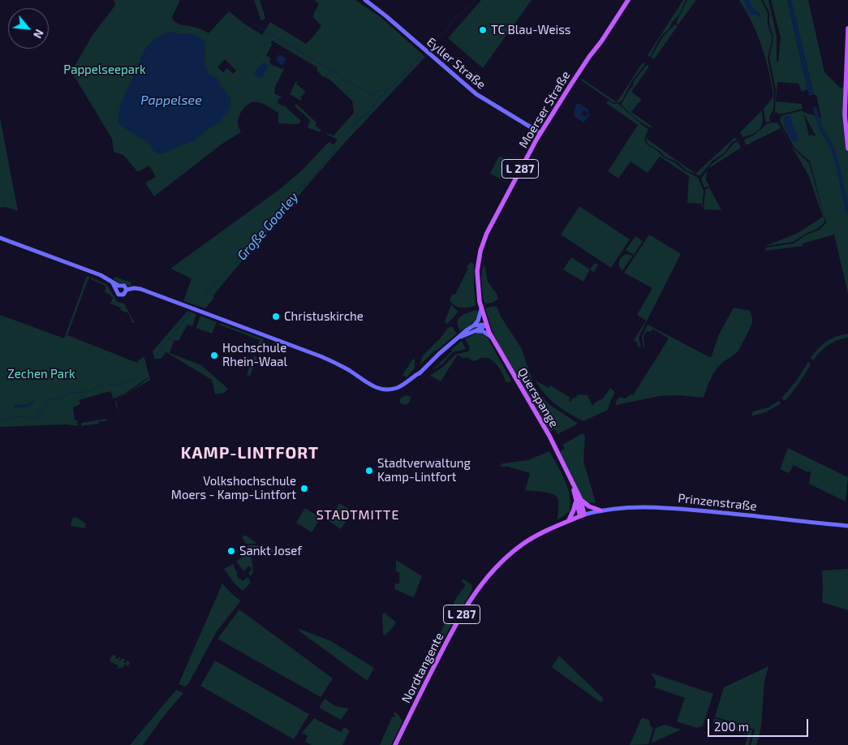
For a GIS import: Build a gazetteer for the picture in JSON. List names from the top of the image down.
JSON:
{
  "streets": {
    "main road": [
      "Eyller Straße",
      "Moerser Straße",
      "L 287",
      "Querspange",
      "Prinzenstraße",
      "Nordtangente"
    ]
  },
  "crossings": [
    ["Eyller Straße", "Moerser Straße"],
    ["Moerser Straße", "Querspange"],
    ["L 287", "Querspange"],
    ["L 287", "Prinzenstraße"],
    ["Querspange", "Prinzenstraße"],
    ["Querspange", "Nordtangente"],
    ["Prinzenstraße", "Nordtangente"]
  ],
  "districts": ["KAMP-LINTFORT", "STADTMITTE"],
  "water": ["Pappelsee", "Große Goorley"],
  "parks": ["Pappelseepark", "Zechen Park"],
  "places": [
    "TC Blau-Weiss",
    "Christuskirche",
    "Hochschule Rhein-Waal",
    "Stadtverwaltung Kamp-Lintfort",
    "Volkshochschule Moers - Kamp-Lintfort",
    "Sankt Josef"
  ],
  "scale_bar": "200 m",
  "north": "bottom right"
}
